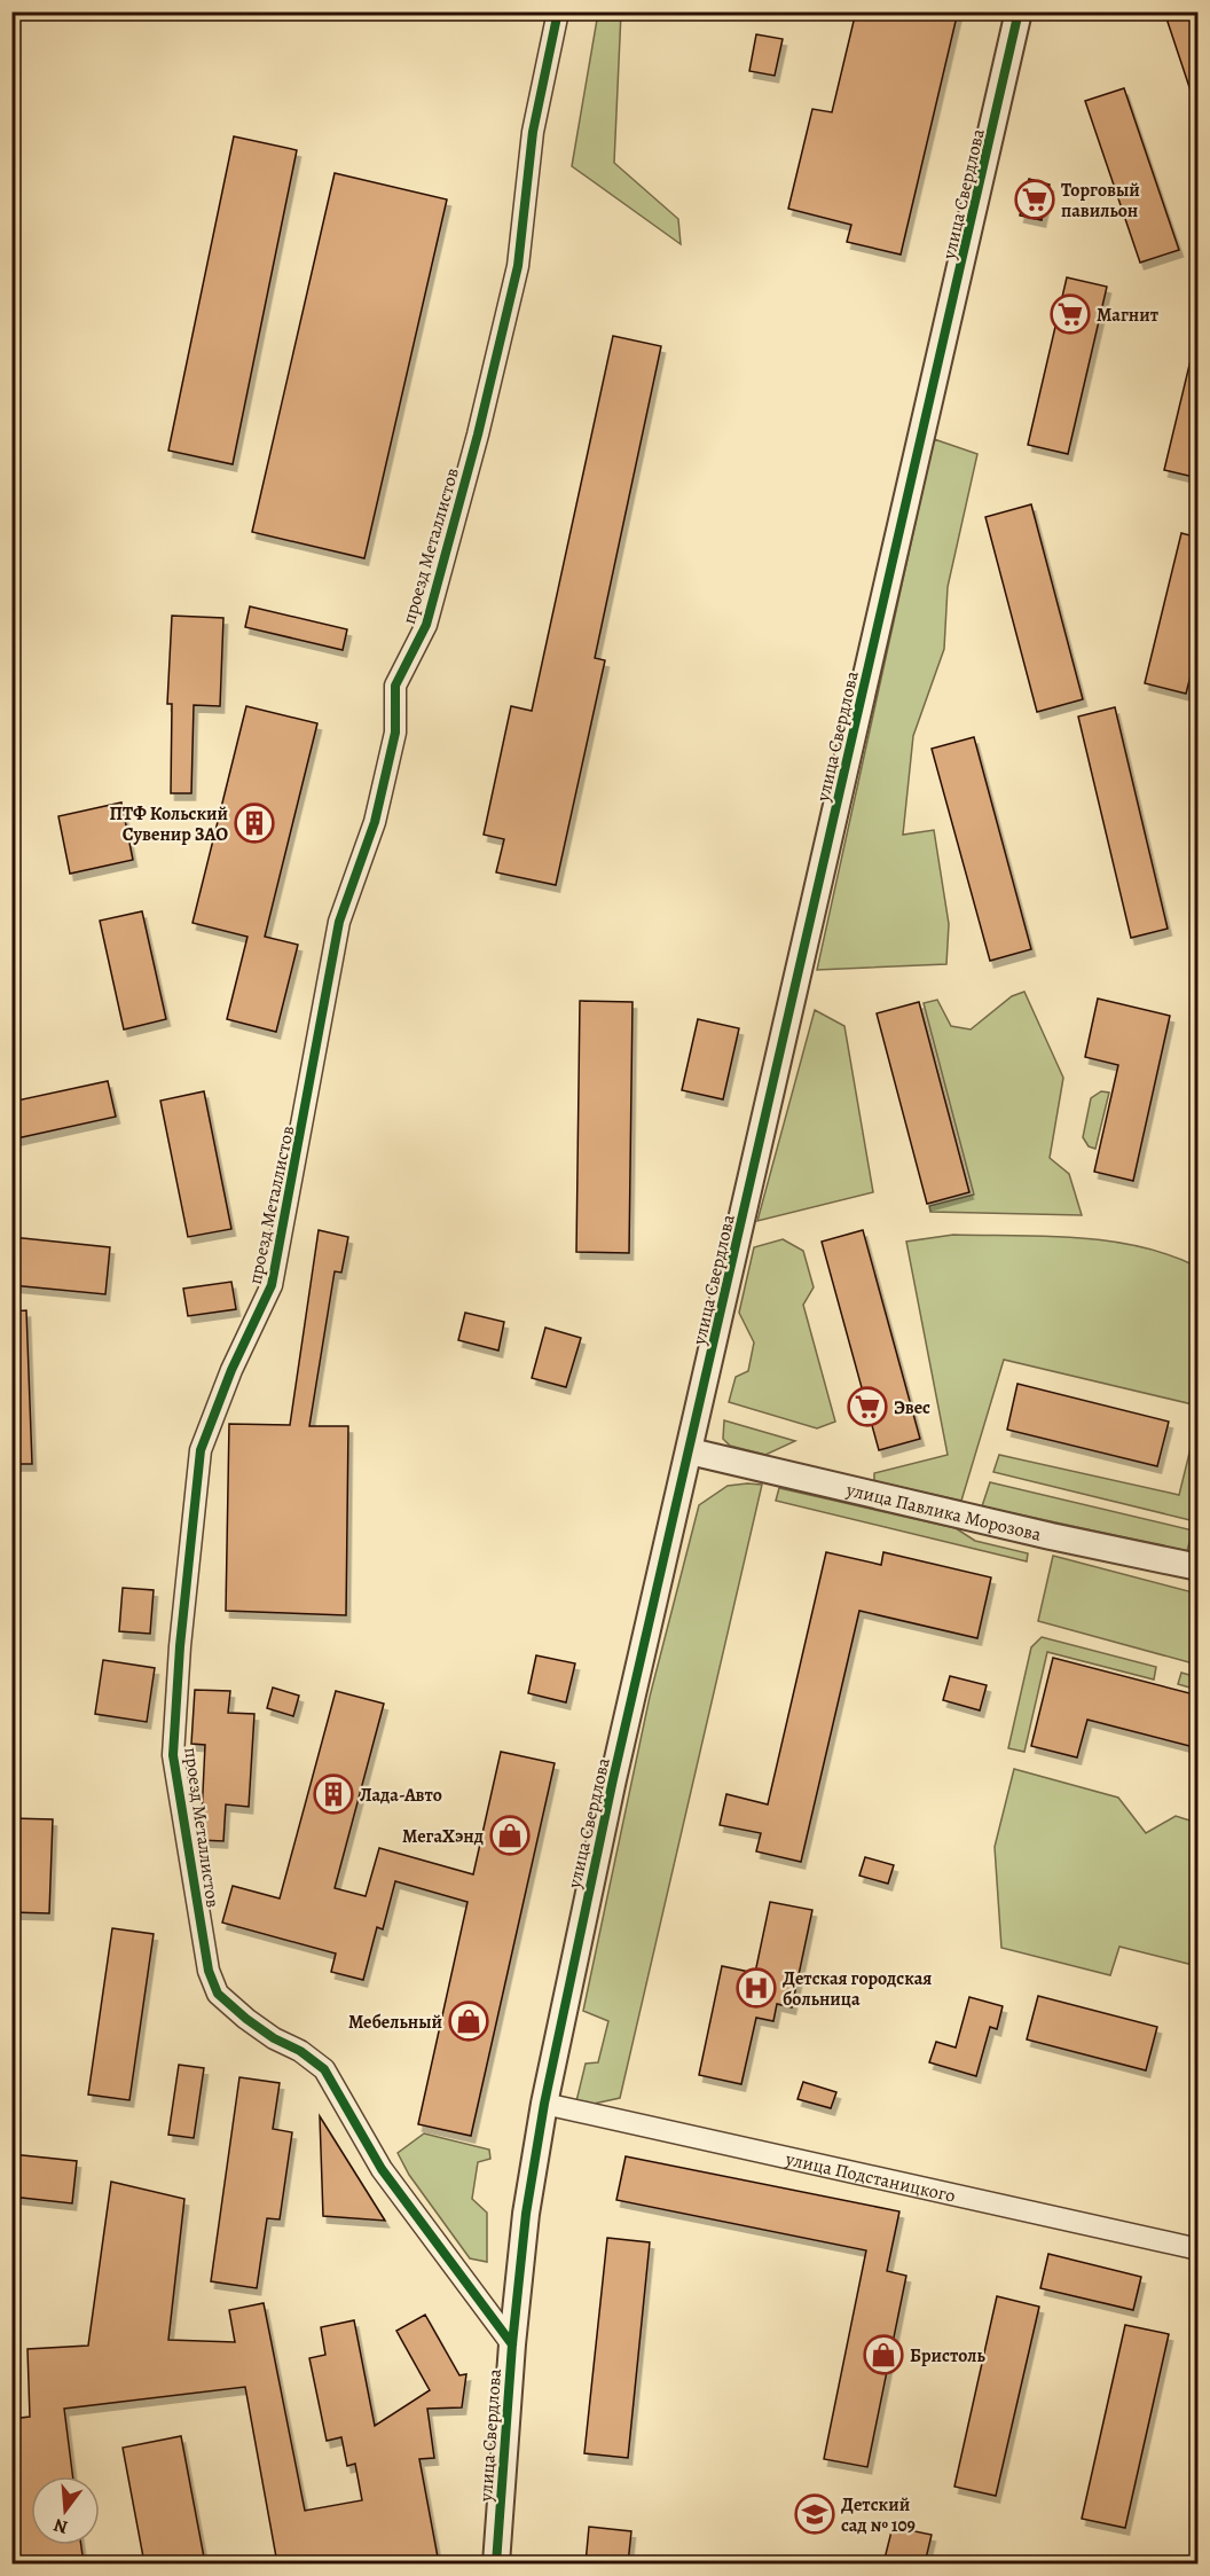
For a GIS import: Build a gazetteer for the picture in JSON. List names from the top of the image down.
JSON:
{
  "streets": {
    "street": [
      "улица Свердлова",
      "проезд Металлистов",
      "улица Павлика Морозова",
      "улица Подстаницкого"
    ]
  },
  "crossings": [
    ["улица Свердлова", "проезд Металлистов"],
    ["улица Свердлова", "улица Павлика Морозова"],
    ["улица Свердлова", "улица Подстаницкого"]
  ],
  "places": {
    "supermarket": ["Торговый павильон", "Магнит", "Эвес"],
    "building": ["ПТФ Кольский Сувенир ЗАО", "Лада-Авто"],
    "shop": ["МегаХэнд", "Мебельный", "Бристоль"],
    "hospital": ["Детская городская больница"],
    "school or university": ["Детский сад № 109"]
  },
  "north": "bottom"
}
